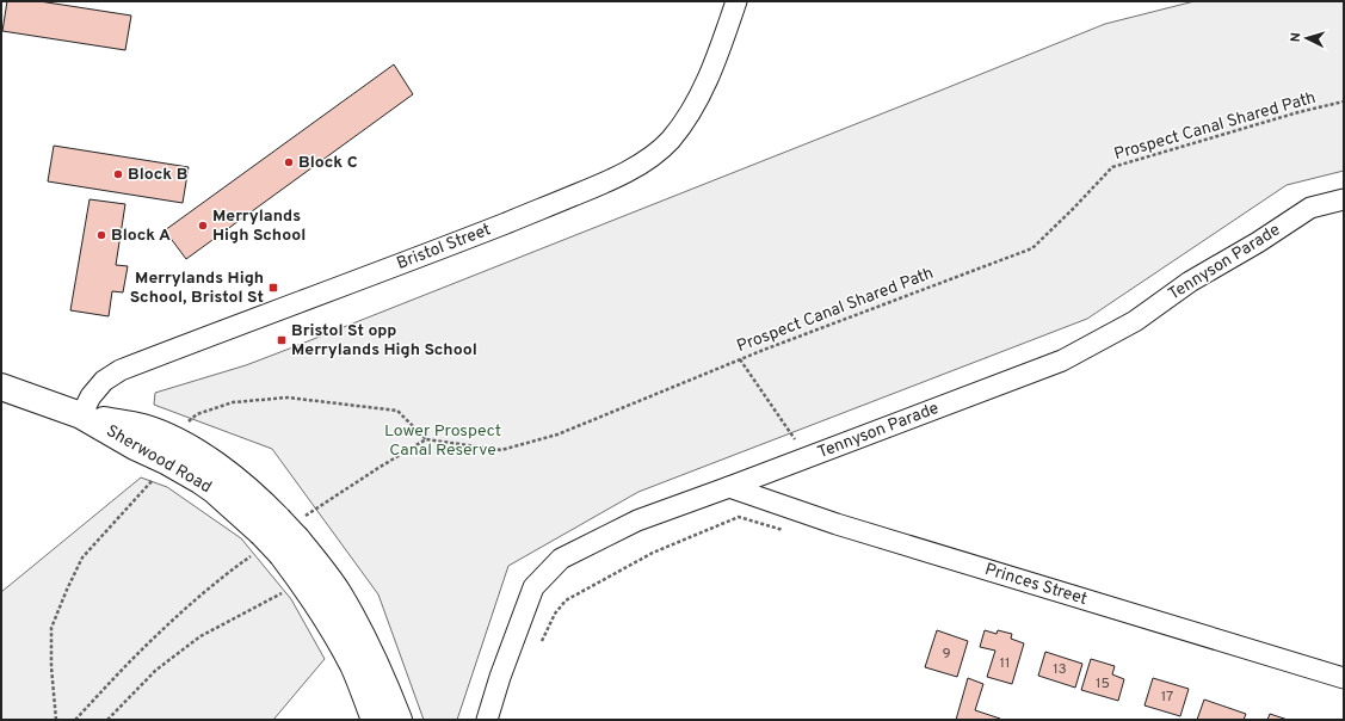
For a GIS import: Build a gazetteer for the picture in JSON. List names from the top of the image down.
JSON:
{
  "streets": {
    "main road": ["Sherwood Road"],
    "street": ["Bristol Street", "Tennyson Parade", "Princes Street"],
    "path": ["Prospect Canal Shared Path"]
  },
  "crossings": [
    ["Bristol Street", "Sherwood Road"],
    ["Tennyson Parade", "Princes Street"]
  ],
  "parks": ["Lower Prospect Canal Reserve"],
  "places": {
    "other": [
      "Block C",
      "Block B",
      "Merrylands High School",
      "Block A"
    ],
    "transit": ["Merrylands High School, Bristol St", "Bristol St opp Merrylands High School"]
  },
  "house_numbers": [
    "9",
    "11",
    "13",
    "15",
    "17"
  ],
  "north": "left"
}
